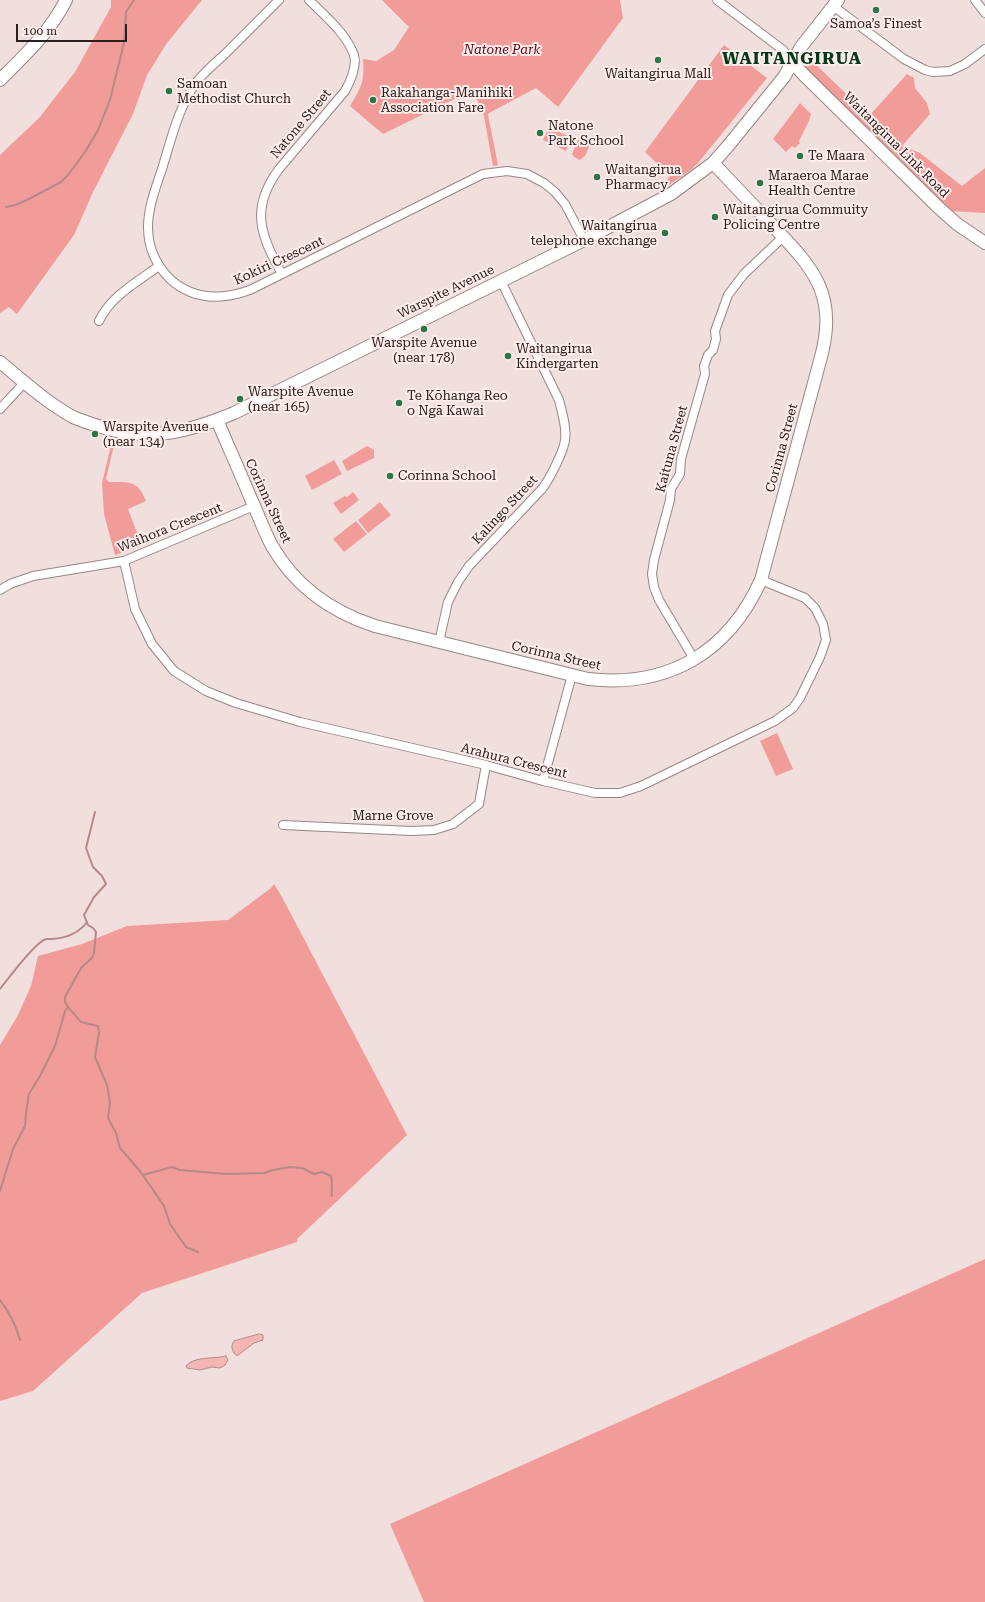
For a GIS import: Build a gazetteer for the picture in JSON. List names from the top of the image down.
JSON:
{
  "streets": {
    "street": [
      "Natone Street",
      "Waitangirua Link Road",
      "Kokiri Crescent",
      "Warspite Avenue",
      "Corinna Street",
      "Kaituna Street",
      "Kalingo Street",
      "Waihora Crescent",
      "Arahura Crescent",
      "Marne Grove"
    ]
  },
  "crossings": [
    ["Natone Street", "Kokiri Crescent"],
    ["Waitangirua Link Road", "Warspite Avenue"],
    ["Kokiri Crescent", "Warspite Avenue"],
    ["Warspite Avenue", "Corinna Street"],
    ["Warspite Avenue", "Kalingo Street"],
    ["Corinna Street", "Kaituna Street"],
    ["Corinna Street", "Kalingo Street"],
    ["Corinna Street", "Waihora Crescent"],
    ["Corinna Street", "Arahura Crescent"],
    ["Waihora Crescent", "Arahura Crescent"],
    ["Arahura Crescent", "Marne Grove"]
  ],
  "districts": ["WAITANGIRUA"],
  "parks": ["Natone Park"],
  "places": [
    "Samoa’s Finest",
    "Waitangirua Mall",
    "Samoan Methodist Church",
    "Rakahanga-Manihiki Association Fare",
    "Natone Park School",
    "Te Maara",
    "Waitangirua Pharmacy",
    "Maraeroa Marae Health Centre",
    "Waitangirua Commuity Policing Centre",
    "Waitangirua telephone exchange",
    "Warspite Avenue (near 178)",
    "Waitangirua Kindergarten",
    "Warspite Avenue (near 165)",
    "Te Kōhanga Reo o Ngā Kawai",
    "Warspite Avenue (near 134)",
    "Corinna School"
  ],
  "scale_bar": "100 m"
}
